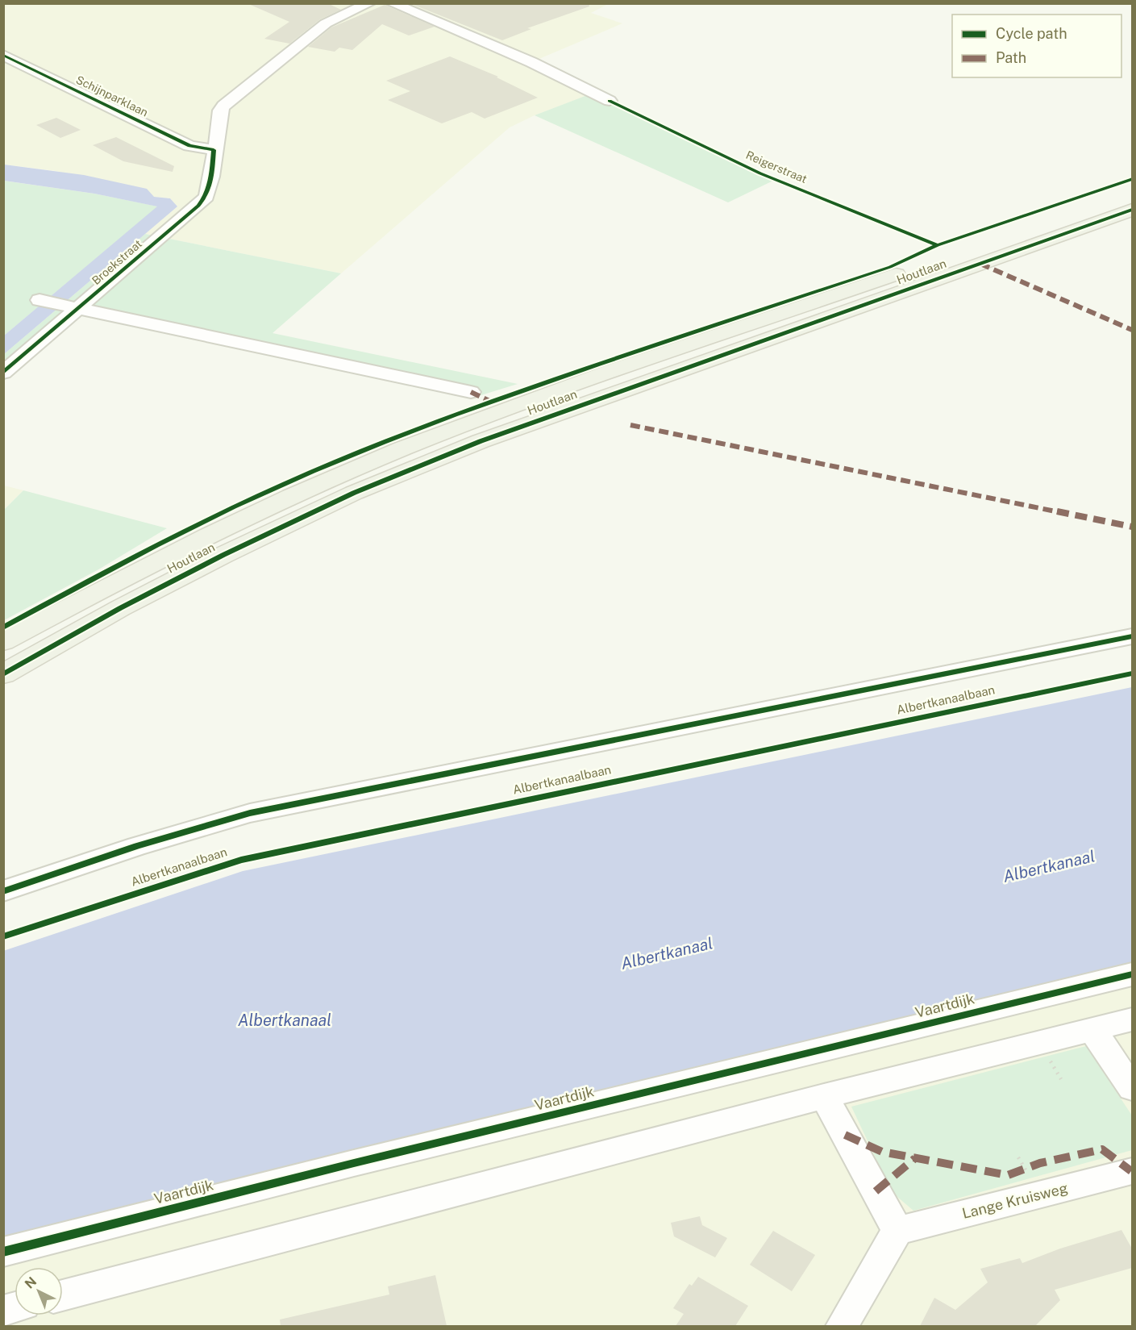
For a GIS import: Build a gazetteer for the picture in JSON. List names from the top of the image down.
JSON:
{
  "streets": {
    "main road": ["Houtlaan"],
    "street": [
      "Schijnparklaan",
      "Broekstraat",
      "Albertkanaalbaan",
      "Vaartdijk",
      "Lange Kruisweg"
    ],
    "cycle path": ["Reigerstraat"]
  },
  "crossings": [
    ["Schijnparklaan", "Broekstraat"]
  ],
  "water": ["Albertkanaal"],
  "legend": ["Cycle path", "Path"],
  "north": "top left"
}
